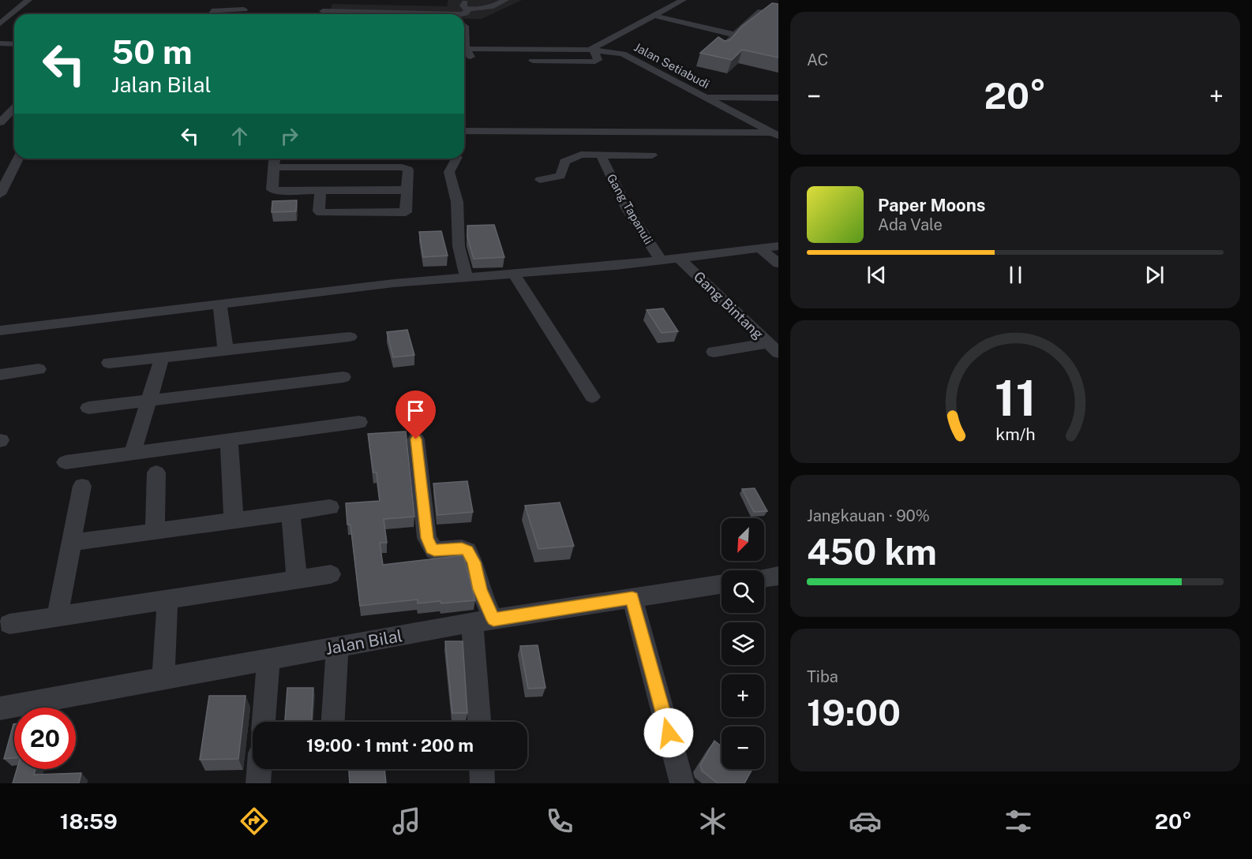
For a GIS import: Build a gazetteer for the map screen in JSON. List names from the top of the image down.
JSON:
{
  "streets": {
    "street": [
      "Jalan Setiabudi",
      "Gang Tapanuli",
      "Gang Bintang",
      "Jalan Bilal"
    ]
  },
  "north": "bottom left",
  "page": {
    "tile": [
      "AC",
      ["Jangkauan · 90%", "450 km"],
      ["Tiba", "19:00"]
    ],
    "turn": ["50 m", "Jalan Bilal"],
    "heat": ["−", "20°", "+"],
    "song": ["Paper Moons", "Ada Vale"],
    "map_buttons": ["+", "−"],
    "limit": "20",
    "trip": "19:00 · 1 mnt · 200 m",
    "tabs": ["18:59", "20°"],
    "gauge": ["11", "km/h"]
  }
}
